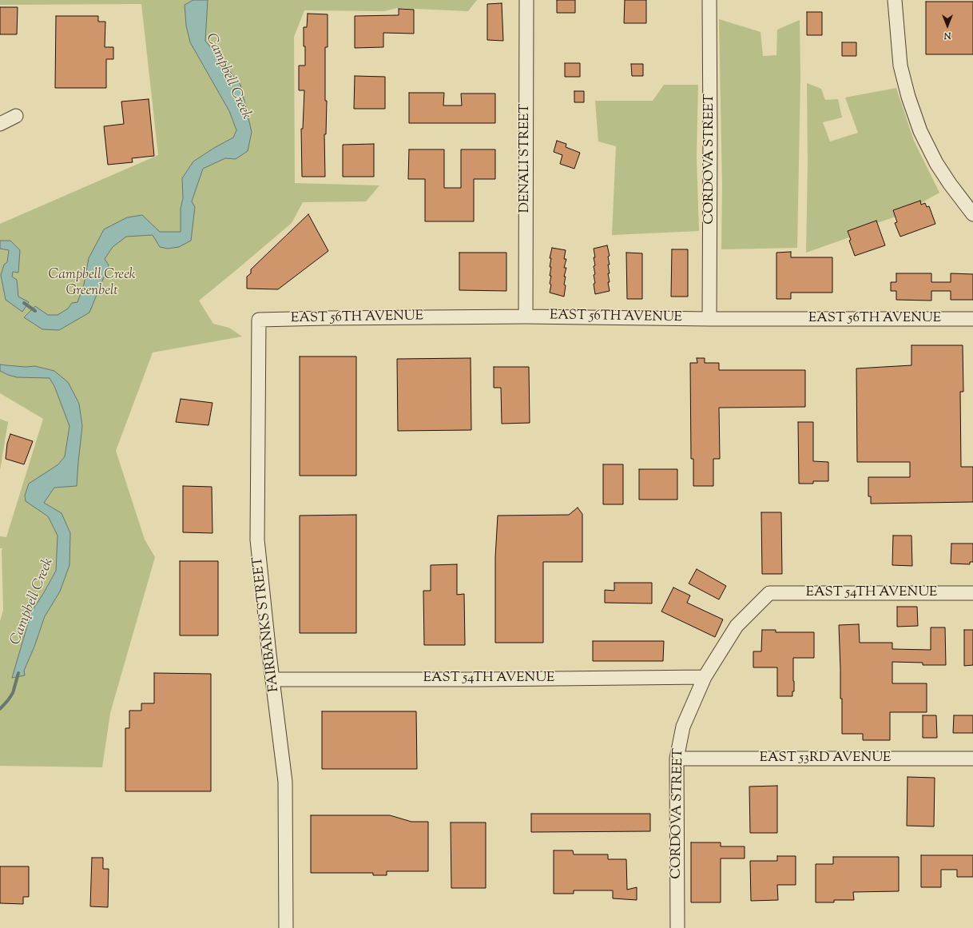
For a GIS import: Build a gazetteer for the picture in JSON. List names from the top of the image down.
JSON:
{
  "streets": {
    "street": [
      "DENALI STREET",
      "CORDOVA STREET",
      "EAST 56TH AVENUE",
      "EAST 54TH AVENUE",
      "FAIRBANKS STREET",
      "EAST 53RD AVENUE"
    ]
  },
  "crossings": [
    ["DENALI STREET", "EAST 56TH AVENUE"],
    ["CORDOVA STREET", "EAST 56TH AVENUE"],
    ["CORDOVA STREET", "EAST 54TH AVENUE"],
    ["CORDOVA STREET", "EAST 53RD AVENUE"],
    ["EAST 56TH AVENUE", "FAIRBANKS STREET"],
    ["EAST 54TH AVENUE", "FAIRBANKS STREET"]
  ],
  "water": ["Campbell Creek"],
  "parks": ["Campbell Creek Greenbelt"],
  "north": "bottom"
}
